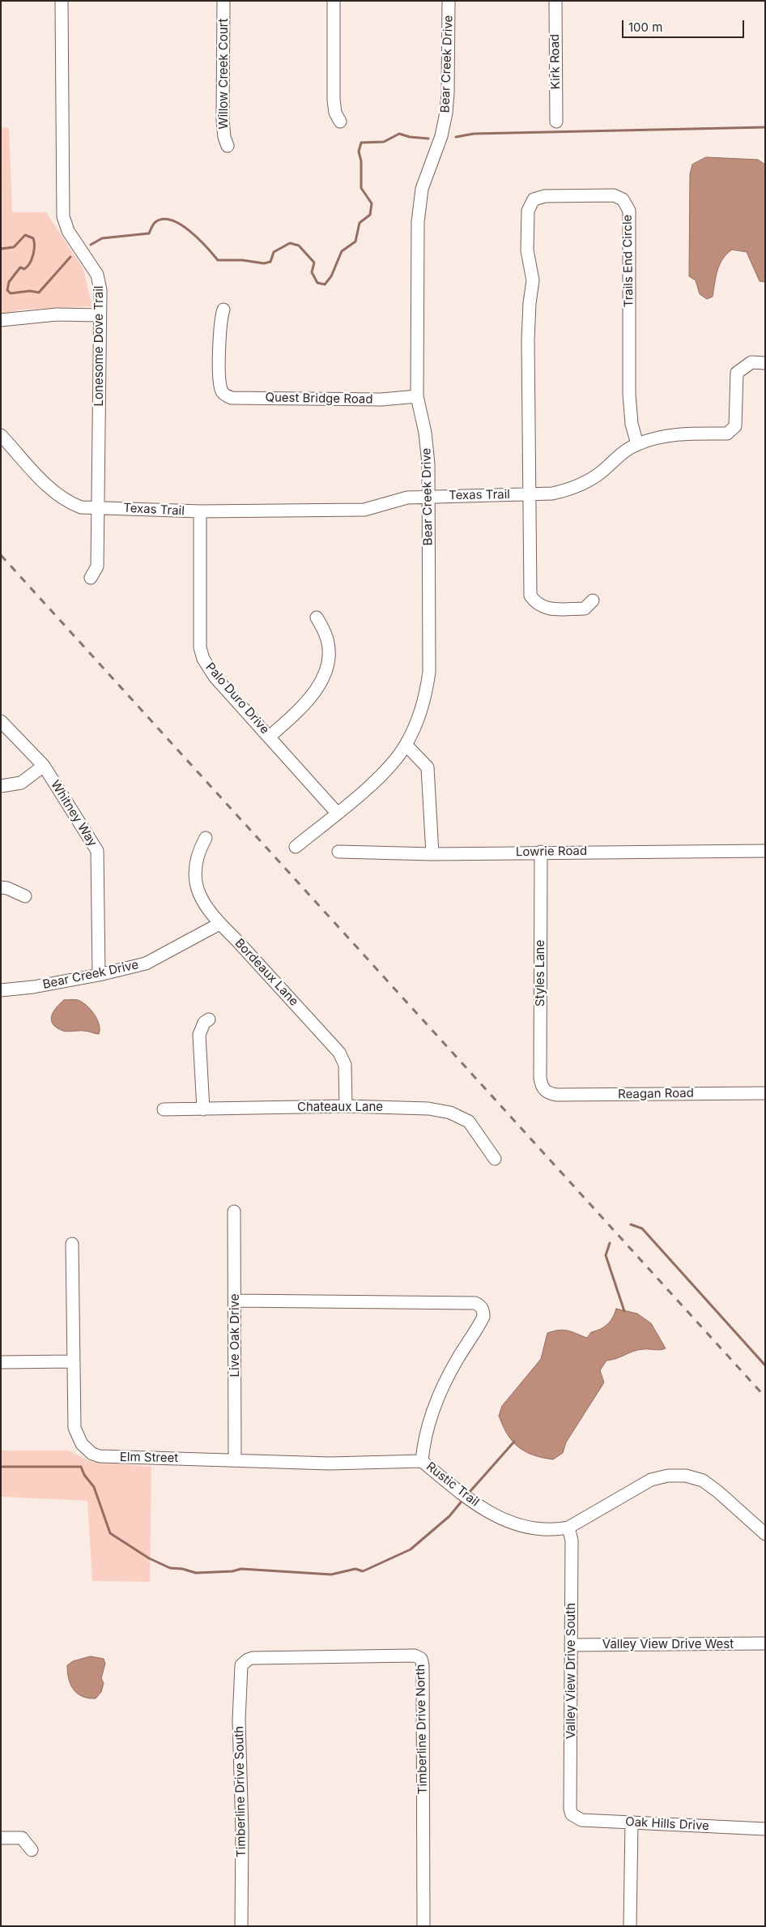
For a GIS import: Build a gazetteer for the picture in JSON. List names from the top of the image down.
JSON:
{
  "streets": {
    "street": [
      "Kirk Road",
      "Bear Creek Drive",
      "Willow Creek Court",
      "Trails End Circle",
      "Lonesome Dove Trail",
      "Quest Bridge Road",
      "Texas Trail",
      "Palo Duro Drive",
      "Whitney Way",
      "Lowrie Road",
      "Bordeaux Lane",
      "Styles Lane",
      "Reagan Road",
      "Chateaux Lane",
      "Live Oak Drive",
      "Elm Street",
      "Rustic Trail",
      "Valley View Drive West",
      "Valley View Drive South",
      "Timberline Drive North",
      "Timberline Drive South",
      "Oak Hills Drive"
    ]
  },
  "crossings": [
    ["Bear Creek Drive", "Quest Bridge Road"],
    ["Bear Creek Drive", "Texas Trail"],
    ["Bear Creek Drive", "Palo Duro Drive"],
    ["Bear Creek Drive", "Whitney Way"],
    ["Bear Creek Drive", "Bordeaux Lane"],
    ["Trails End Circle", "Texas Trail"],
    ["Lonesome Dove Trail", "Texas Trail"],
    ["Texas Trail", "Palo Duro Drive"],
    ["Lowrie Road", "Styles Lane"],
    ["Bordeaux Lane", "Chateaux Lane"],
    ["Styles Lane", "Reagan Road"],
    ["Live Oak Drive", "Elm Street"],
    ["Live Oak Drive", "Rustic Trail"],
    ["Elm Street", "Rustic Trail"],
    ["Rustic Trail", "Valley View Drive South"],
    ["Valley View Drive West", "Valley View Drive South"],
    ["Valley View Drive South", "Oak Hills Drive"],
    ["Timberline Drive North", "Timberline Drive South"]
  ],
  "scale_bar": "100 m"
}
